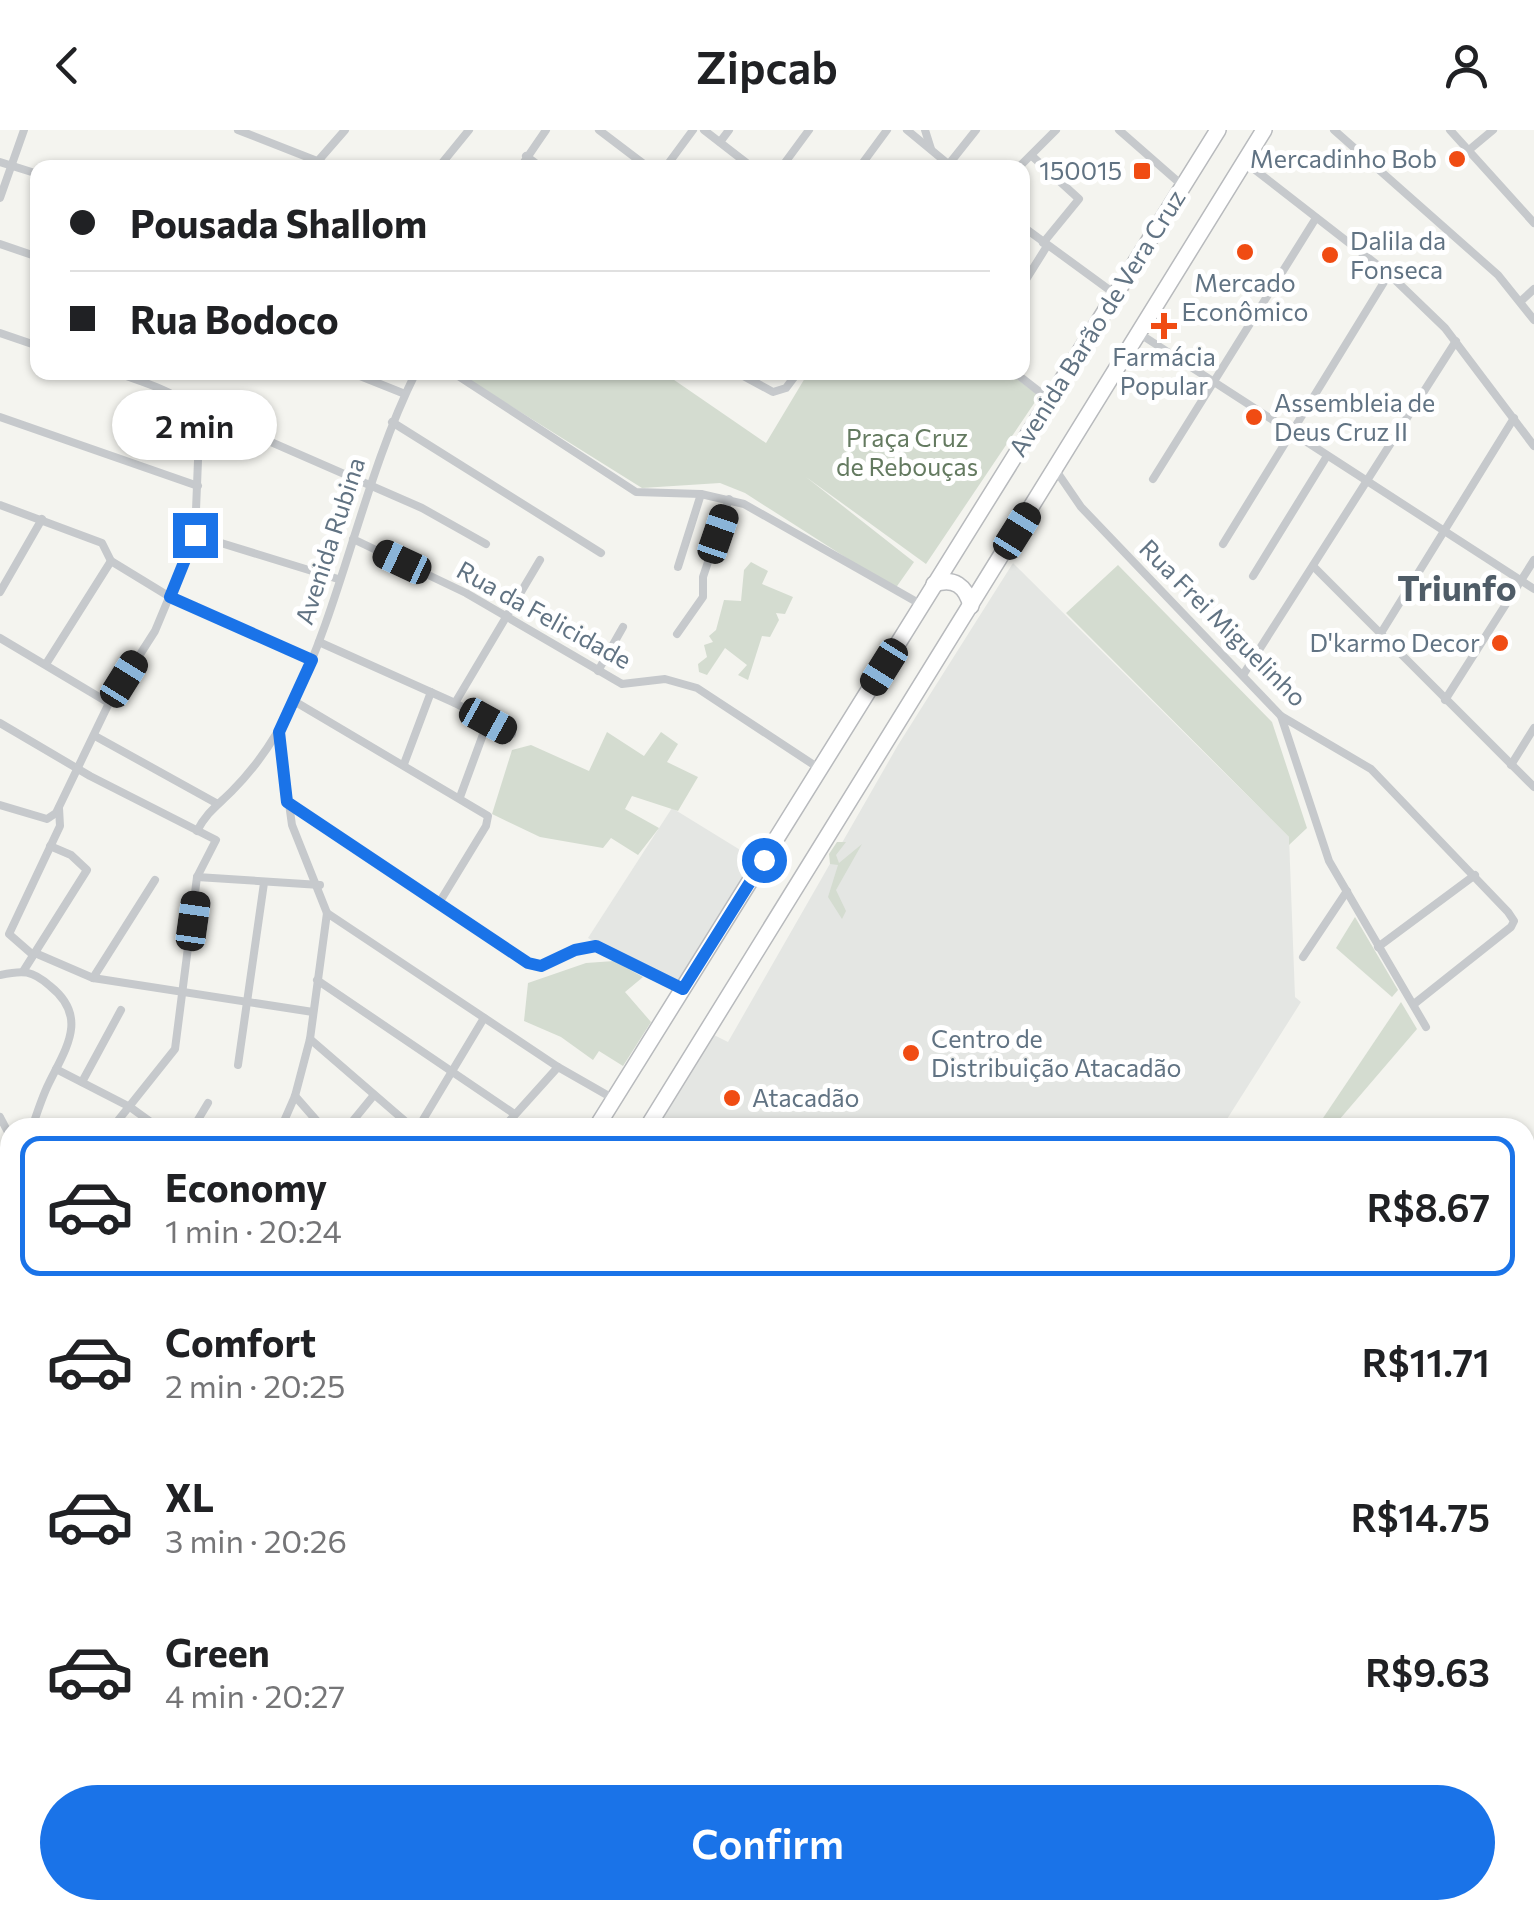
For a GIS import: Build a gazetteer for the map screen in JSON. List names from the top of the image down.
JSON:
{
  "streets": {
    "highway": ["Avenida Barão de Vera Cruz"],
    "street": ["Avenida Rubina", "Rua da Felicidade", "Rua Frei Miguelinho"]
  },
  "crossings": [
    ["Avenida Barão de Vera Cruz", "Rua da Felicidade"],
    ["Avenida Barão de Vera Cruz", "Rua Frei Miguelinho"],
    ["Avenida Rubina", "Rua da Felicidade"]
  ],
  "districts": ["Triunfo"],
  "parks": ["Praça Cruz de Rebouças"],
  "places": {
    "other": [
      "Mercadinho Bob",
      "Mercado Econômico",
      "Dalila da Fonseca",
      "Assembleia de Deus Cruz II",
      "D'karmo Decor",
      "Centro de Distribuição Atacadão",
      "Atacadão"
    ],
    "transit": ["150015"],
    "health": ["Farmácia Popular"]
  },
  "page": {
    "header": "Zipcab",
    "banner": ["Pousada Shallom", "Rua Bodoco"],
    "bubble": "2 min",
    "list": [
      {
        "name": "Economy",
        "note": "1 min · 20:24",
        "value": "R$8.67"
      },
      {
        "name": "Comfort",
        "note": "2 min · 20:25",
        "value": "R$11.71"
      },
      {
        "name": "XL",
        "note": "3 min · 20:26",
        "value": "R$14.75"
      },
      {
        "name": "Green",
        "note": "4 min · 20:27",
        "value": "R$9.63"
      }
    ],
    "buttons": "Confirm"
  }
}
